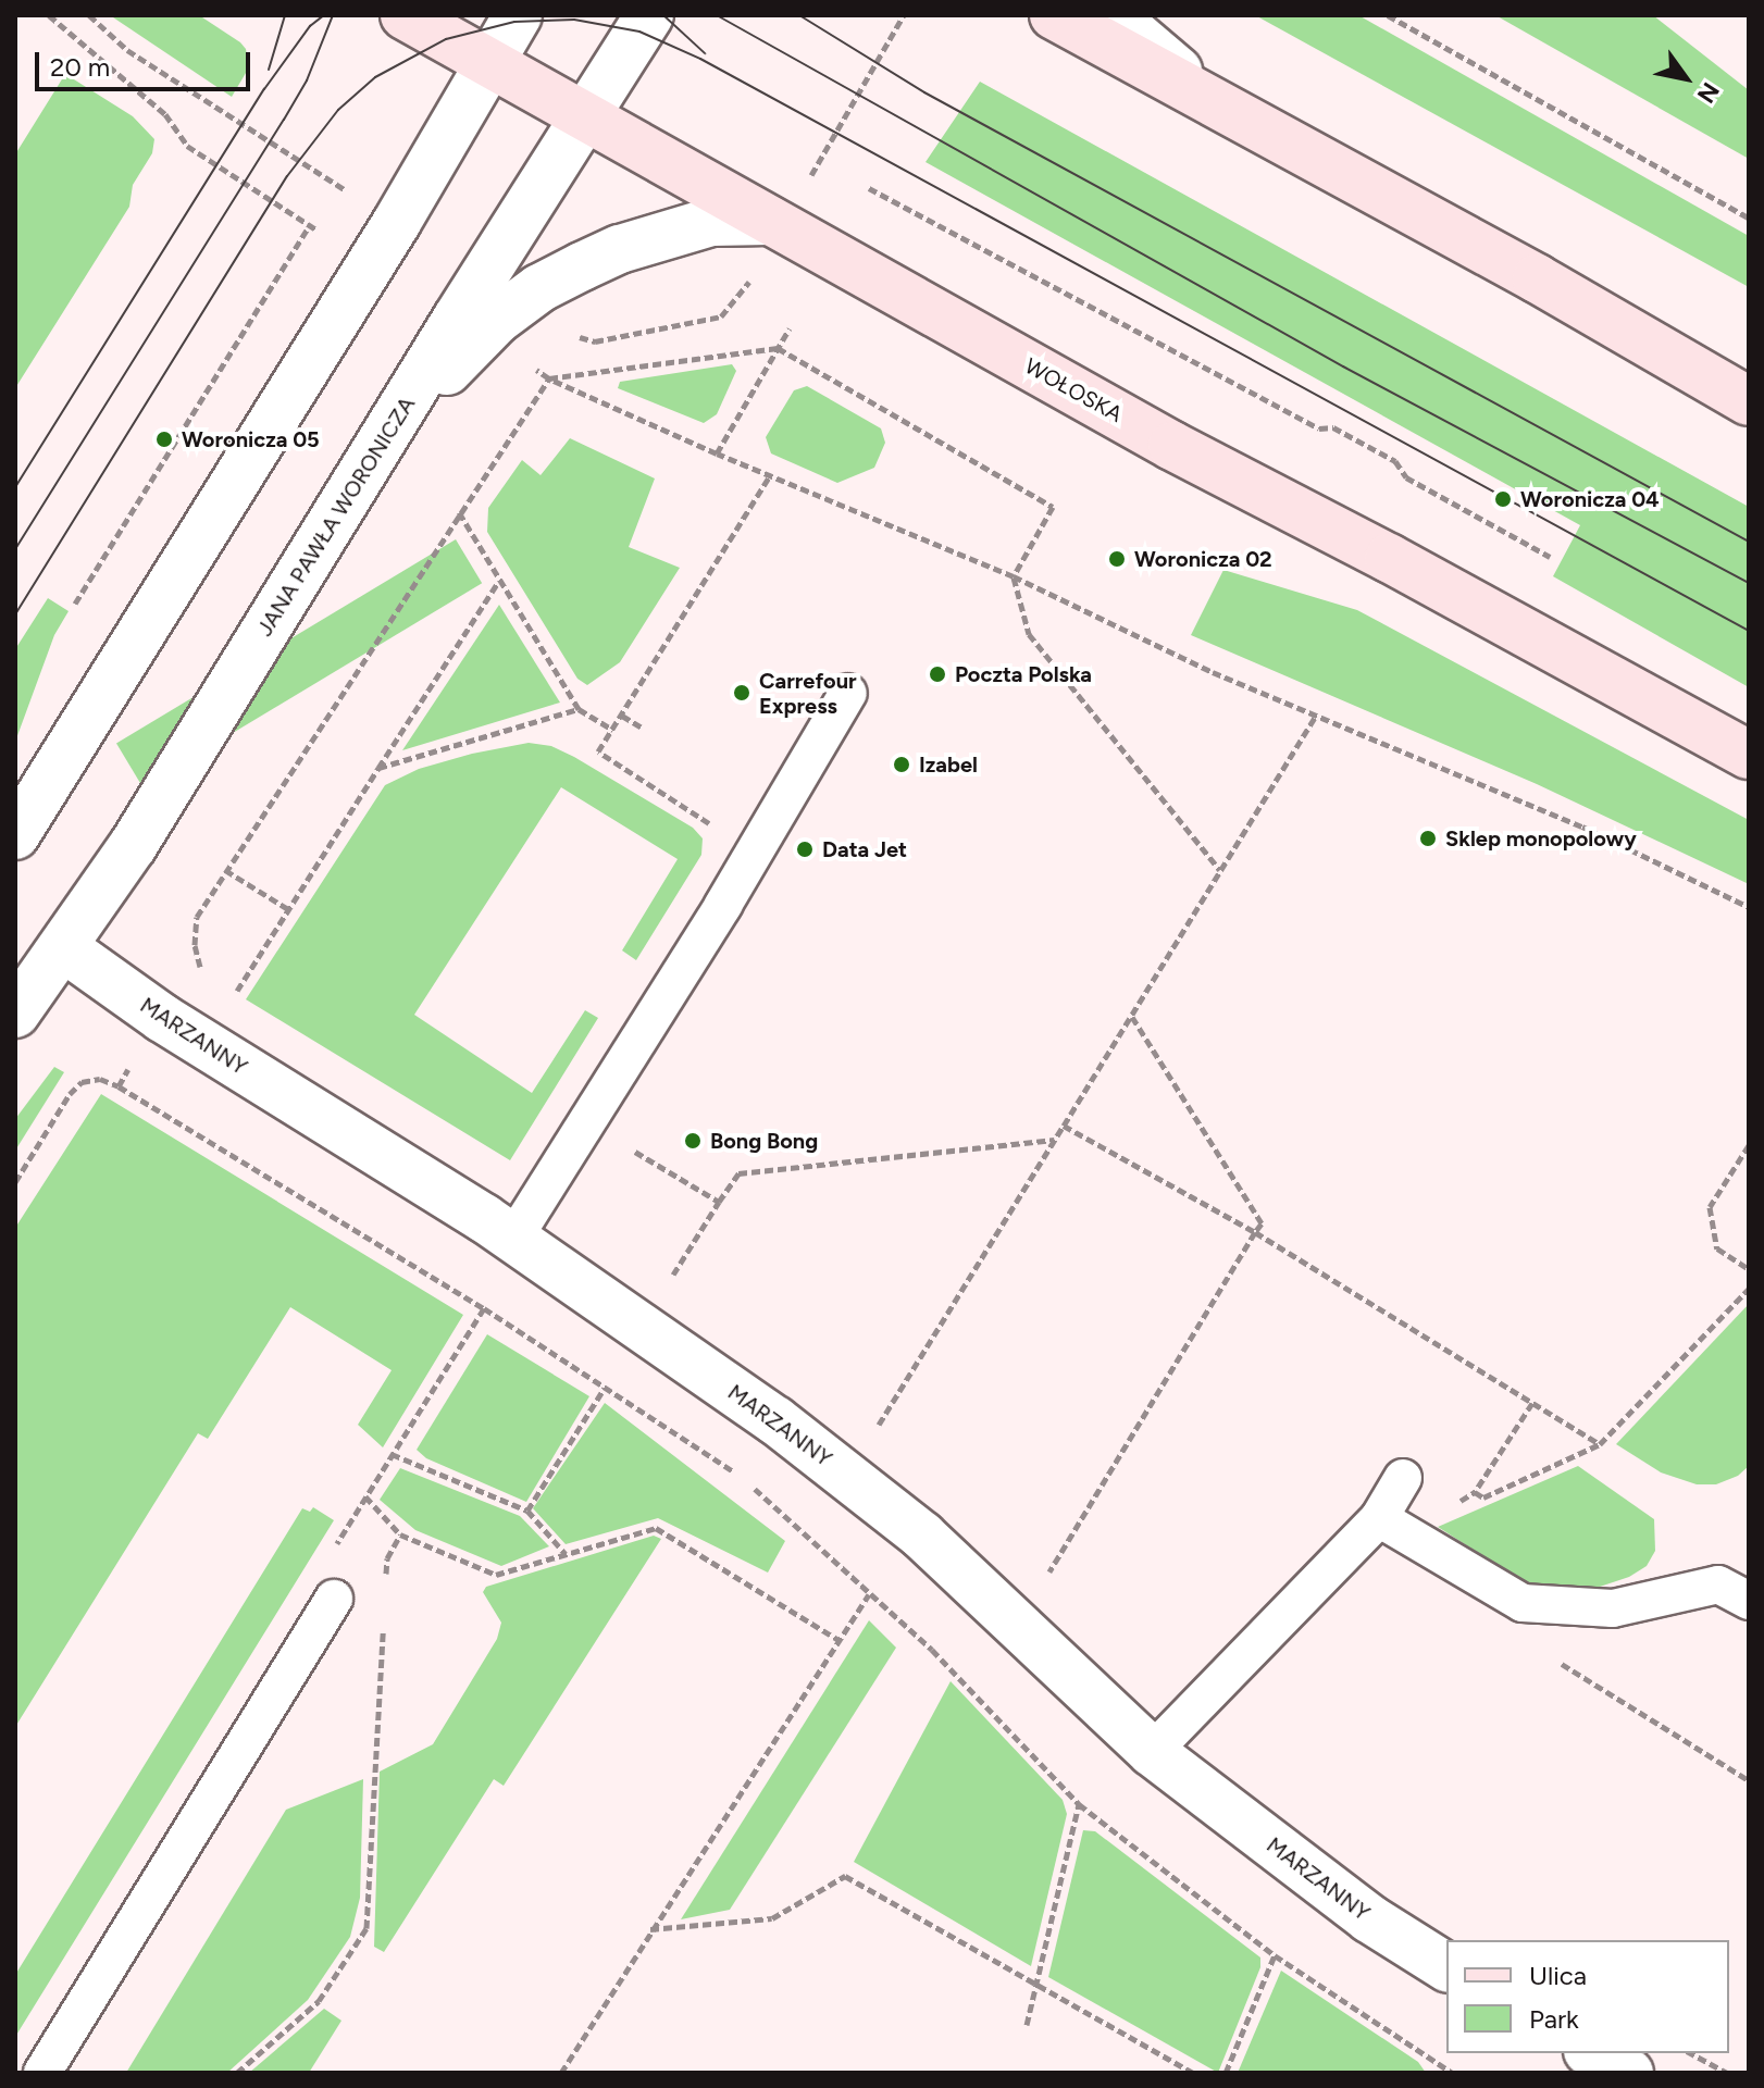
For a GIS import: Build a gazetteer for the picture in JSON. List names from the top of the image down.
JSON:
{
  "streets": {
    "main road": ["WOŁOSKA"],
    "street": ["JANA PAWŁA WORONICZA", "MARZANNY"]
  },
  "crossings": [
    ["WOŁOSKA", "JANA PAWŁA WORONICZA"],
    ["JANA PAWŁA WORONICZA", "MARZANNY"]
  ],
  "places": [
    "Woronicza 05",
    "Woronicza 04",
    "Woronicza 02",
    "Poczta Polska",
    "Carrefour Express",
    "Izabel",
    "Sklep monopolowy",
    "Data Jet",
    "Bong Bong"
  ],
  "legend": ["Ulica", "Park"],
  "scale_bar": "20 m",
  "north": "bottom right"
}
